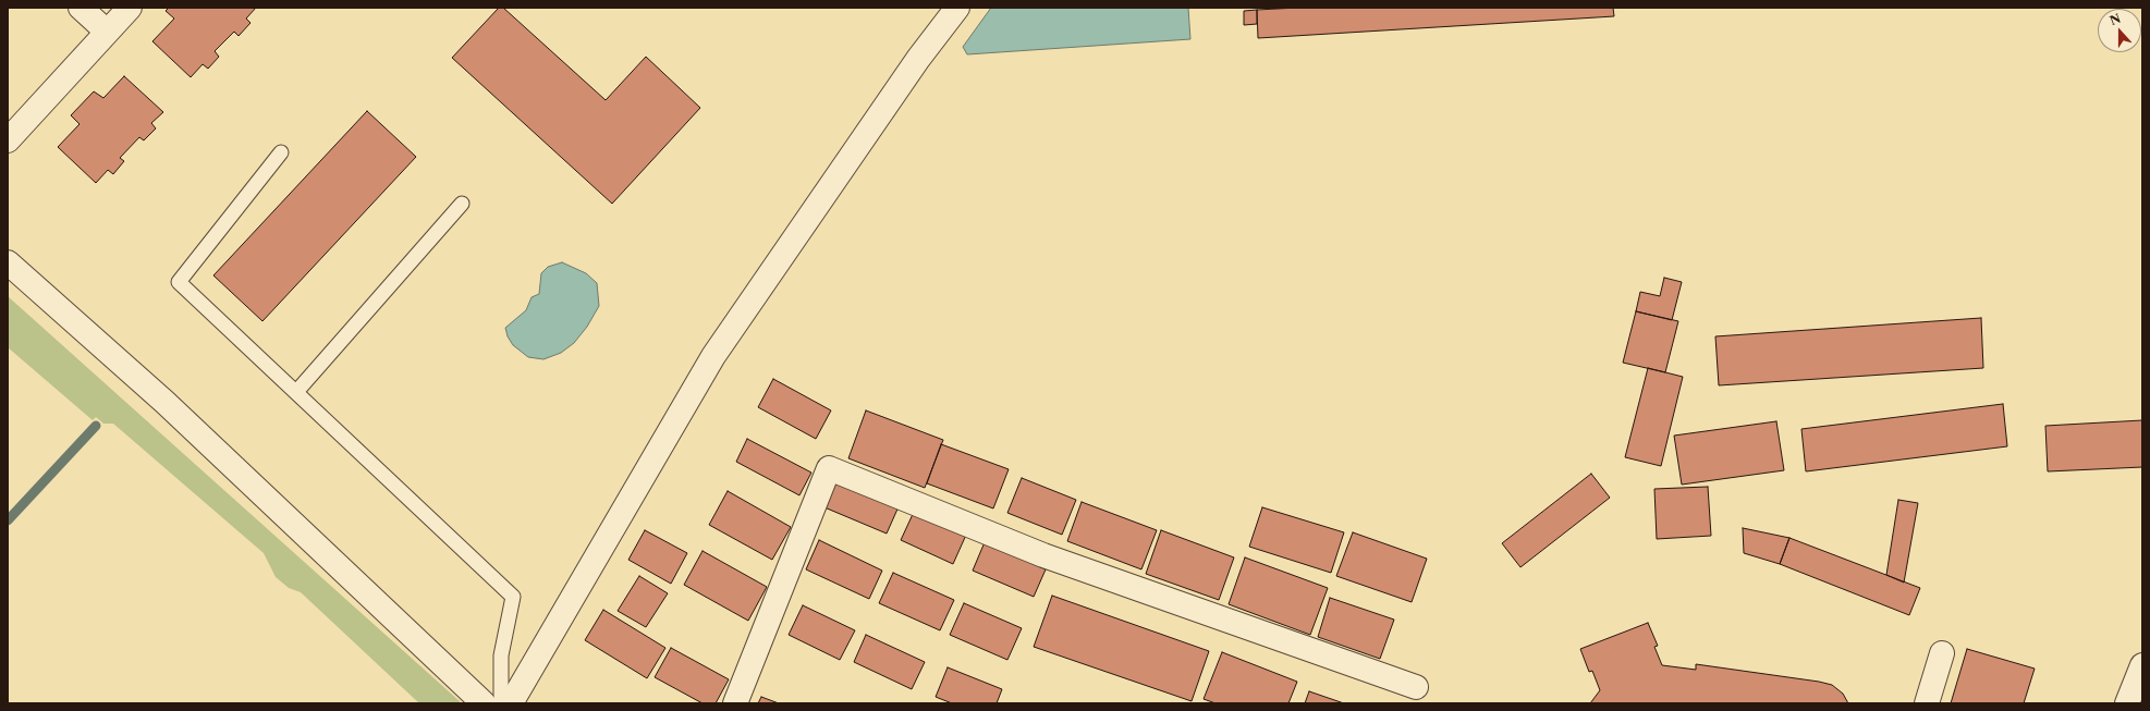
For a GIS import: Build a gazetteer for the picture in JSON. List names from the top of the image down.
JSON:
{
  "north": "top"
}
